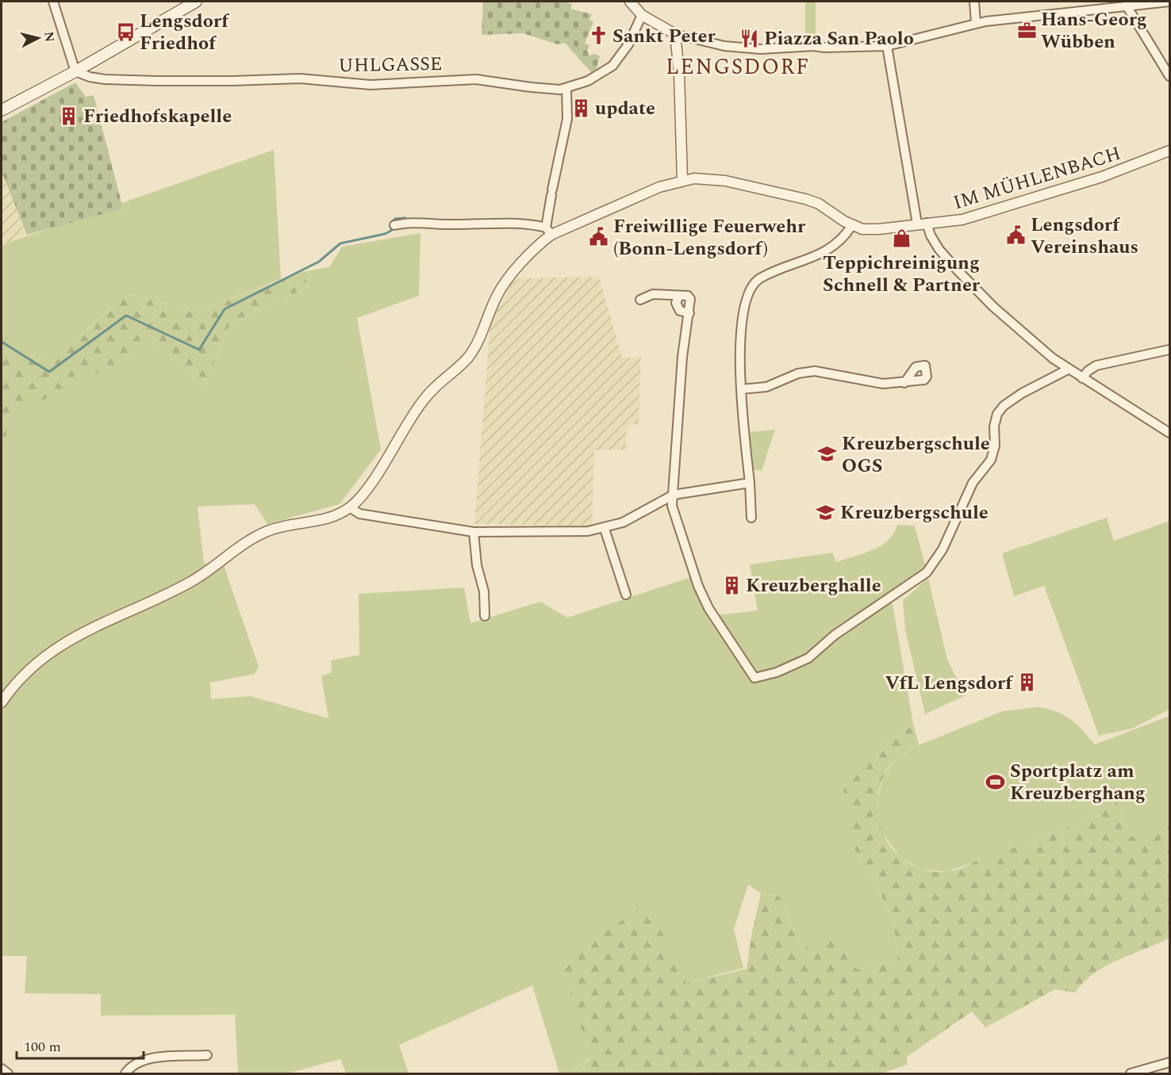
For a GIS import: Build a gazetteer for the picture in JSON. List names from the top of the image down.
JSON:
{
  "streets": {
    "street": ["UHLGASSE", "IM MÜHLENBACH"]
  },
  "districts": ["LENGSDORF"],
  "places": {
    "office": ["Hans-Georg Wübben"],
    "bus stop": ["Lengsdorf Friedhof"],
    "church": ["Sankt Peter"],
    "restaurant": ["Piazza San Paolo"],
    "building": [
      "update",
      "Friedhofskapelle",
      "Kreuzberghalle",
      "VfL Lengsdorf"
    ],
    "public building": ["Lengsdorf Vereinshaus", "Freiwillige Feuerwehr (Bonn-Lengsdorf)"],
    "shop": ["Teppichreinigung Schnell & Partner"],
    "school or university": ["Kreuzbergschule OGS", "Kreuzbergschule"],
    "sports": ["Sportplatz am Kreuzberghang"]
  },
  "scale_bar": "100 m",
  "north": "right"
}
